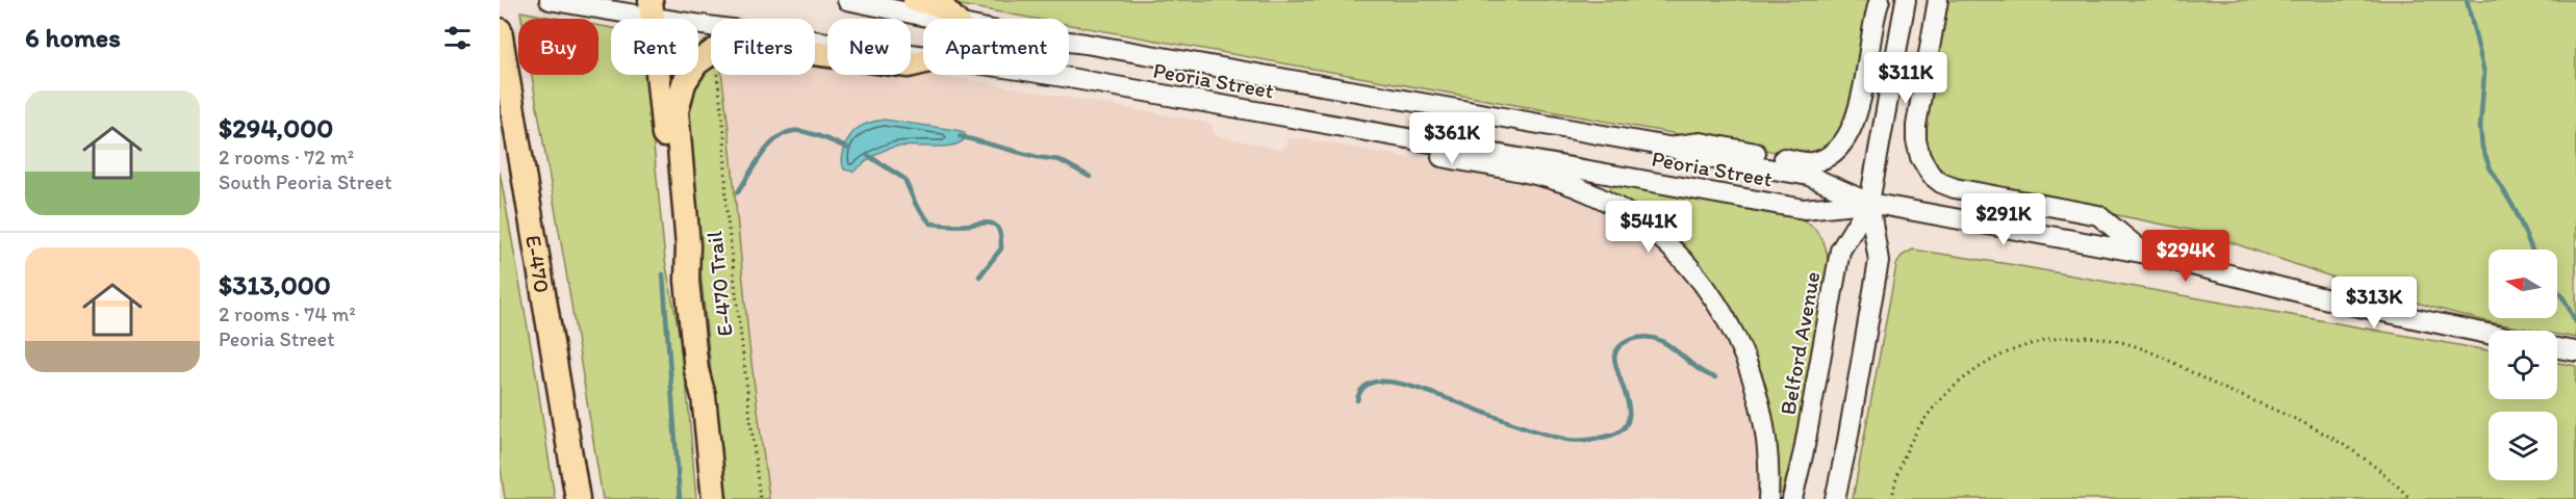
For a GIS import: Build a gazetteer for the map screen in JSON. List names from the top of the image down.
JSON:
{
  "streets": {
    "highway": ["E-470"],
    "main road": ["Peoria Street", "Belford Avenue"],
    "path": ["E-470 Trail"]
  },
  "crossings": [
    ["Peoria Street", "Belford Avenue"]
  ],
  "north": "left",
  "page": {
    "heading": "6 homes",
    "chip": [
      "Buy",
      "Rent",
      "Filters",
      "New",
      "Apartment"
    ],
    "price": [
      "$311K",
      "$361K",
      "$291K",
      "$541K",
      "$294K",
      "$313K"
    ],
    "list": [
      {
        "name": "$294,000",
        "note": "2 rooms · 72 m² · South Peoria Street"
      },
      {
        "name": "$313,000",
        "note": "2 rooms · 74 m² · Peoria Street"
      }
    ]
  }
}
